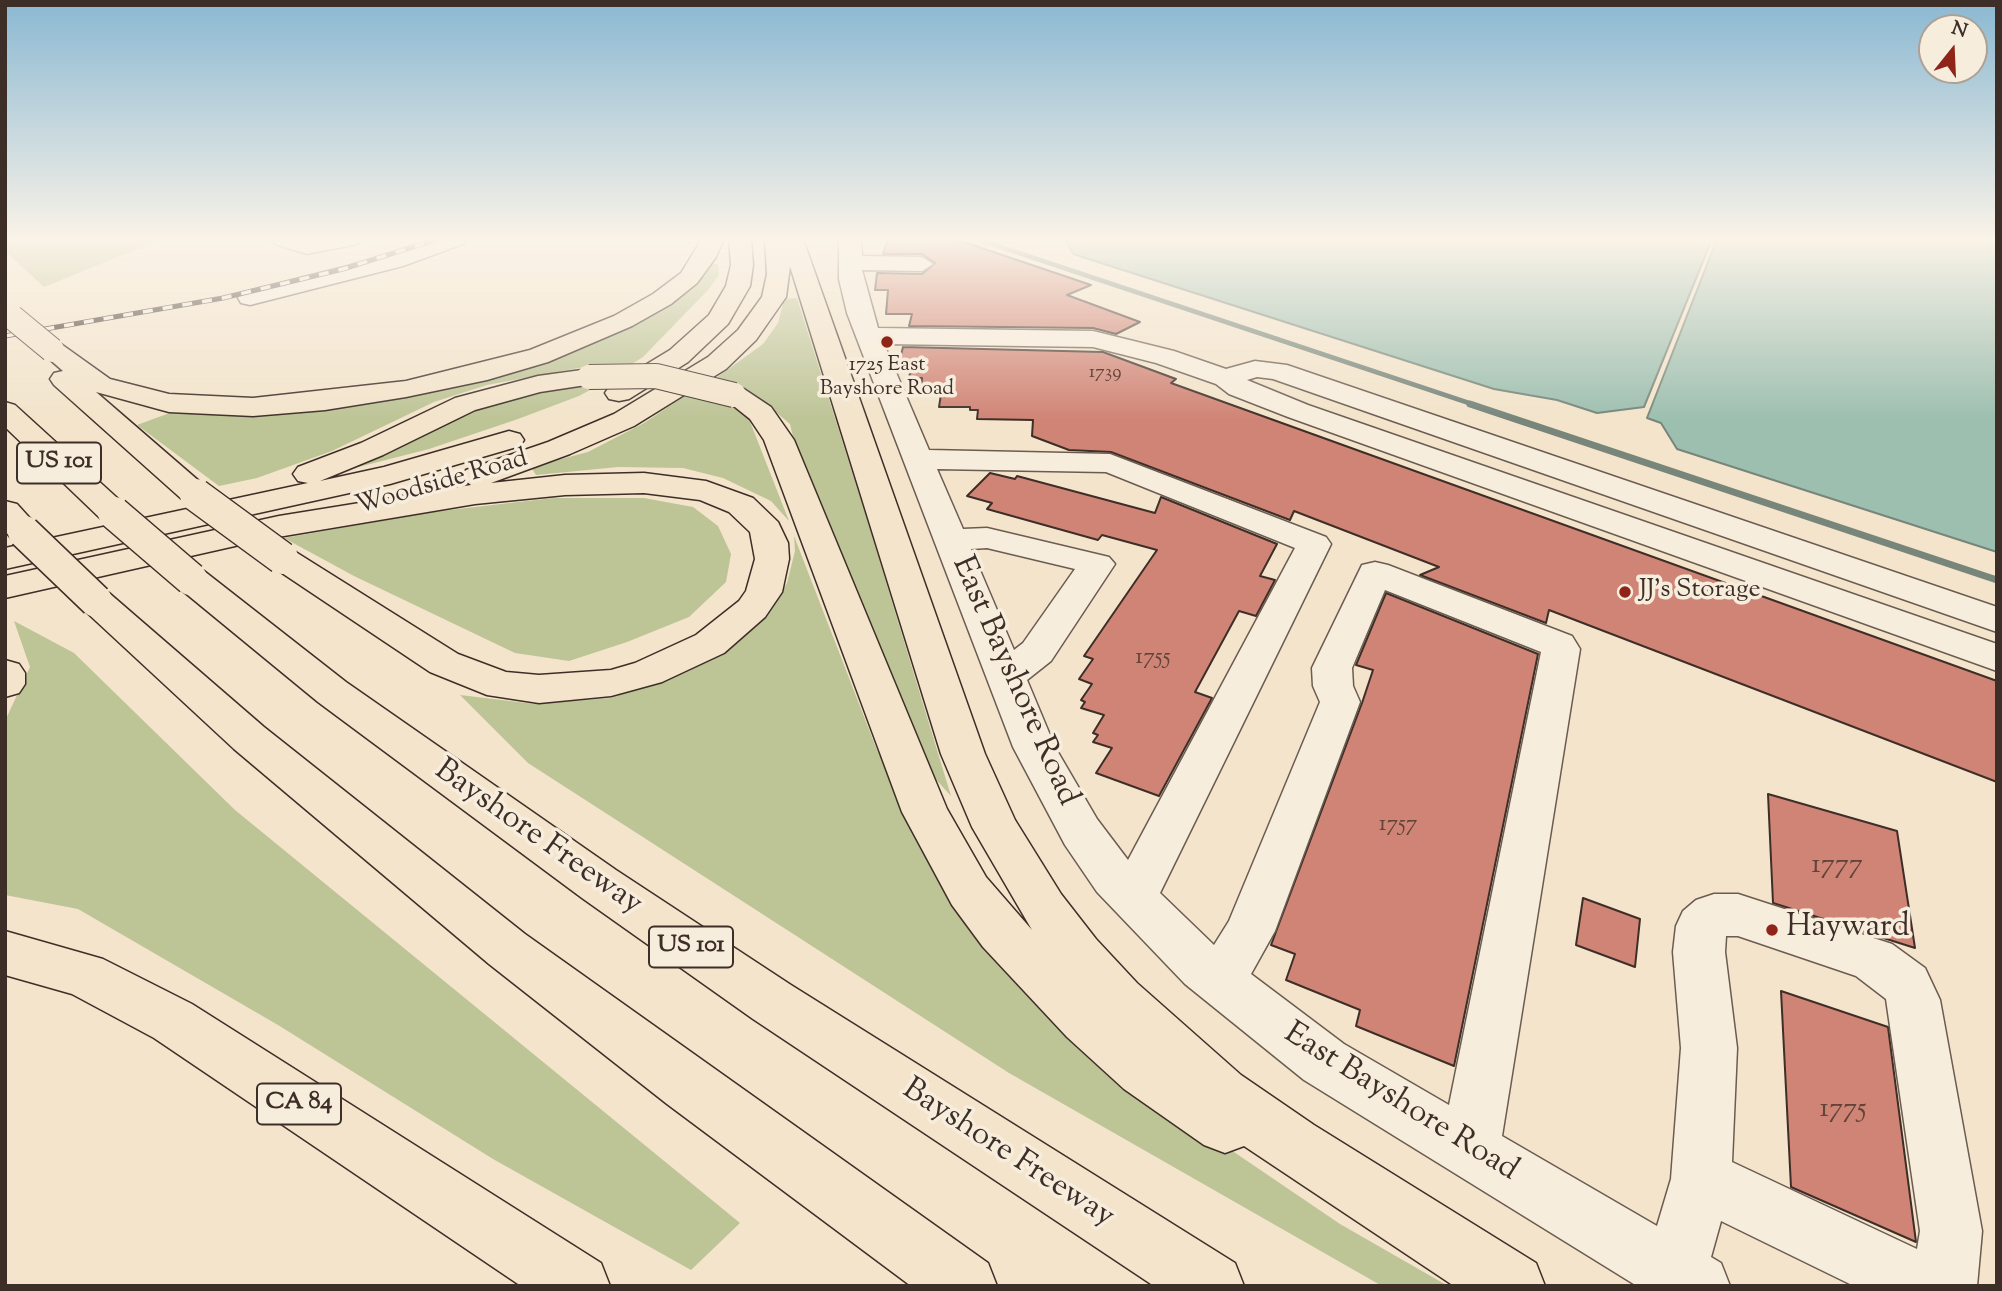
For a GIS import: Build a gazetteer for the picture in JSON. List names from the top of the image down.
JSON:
{
  "streets": {
    "highway": [
      "US 101",
      "Woodside Road",
      "Bayshore Freeway",
      "CA 84"
    ],
    "street": ["East Bayshore Road"]
  },
  "places": ["1725 East Bayshore Road", "JJ's Storage", "Hayward"],
  "house_numbers": [
    "1739",
    "1755",
    "1757",
    "1777",
    "1775"
  ],
  "north": "top"
}
